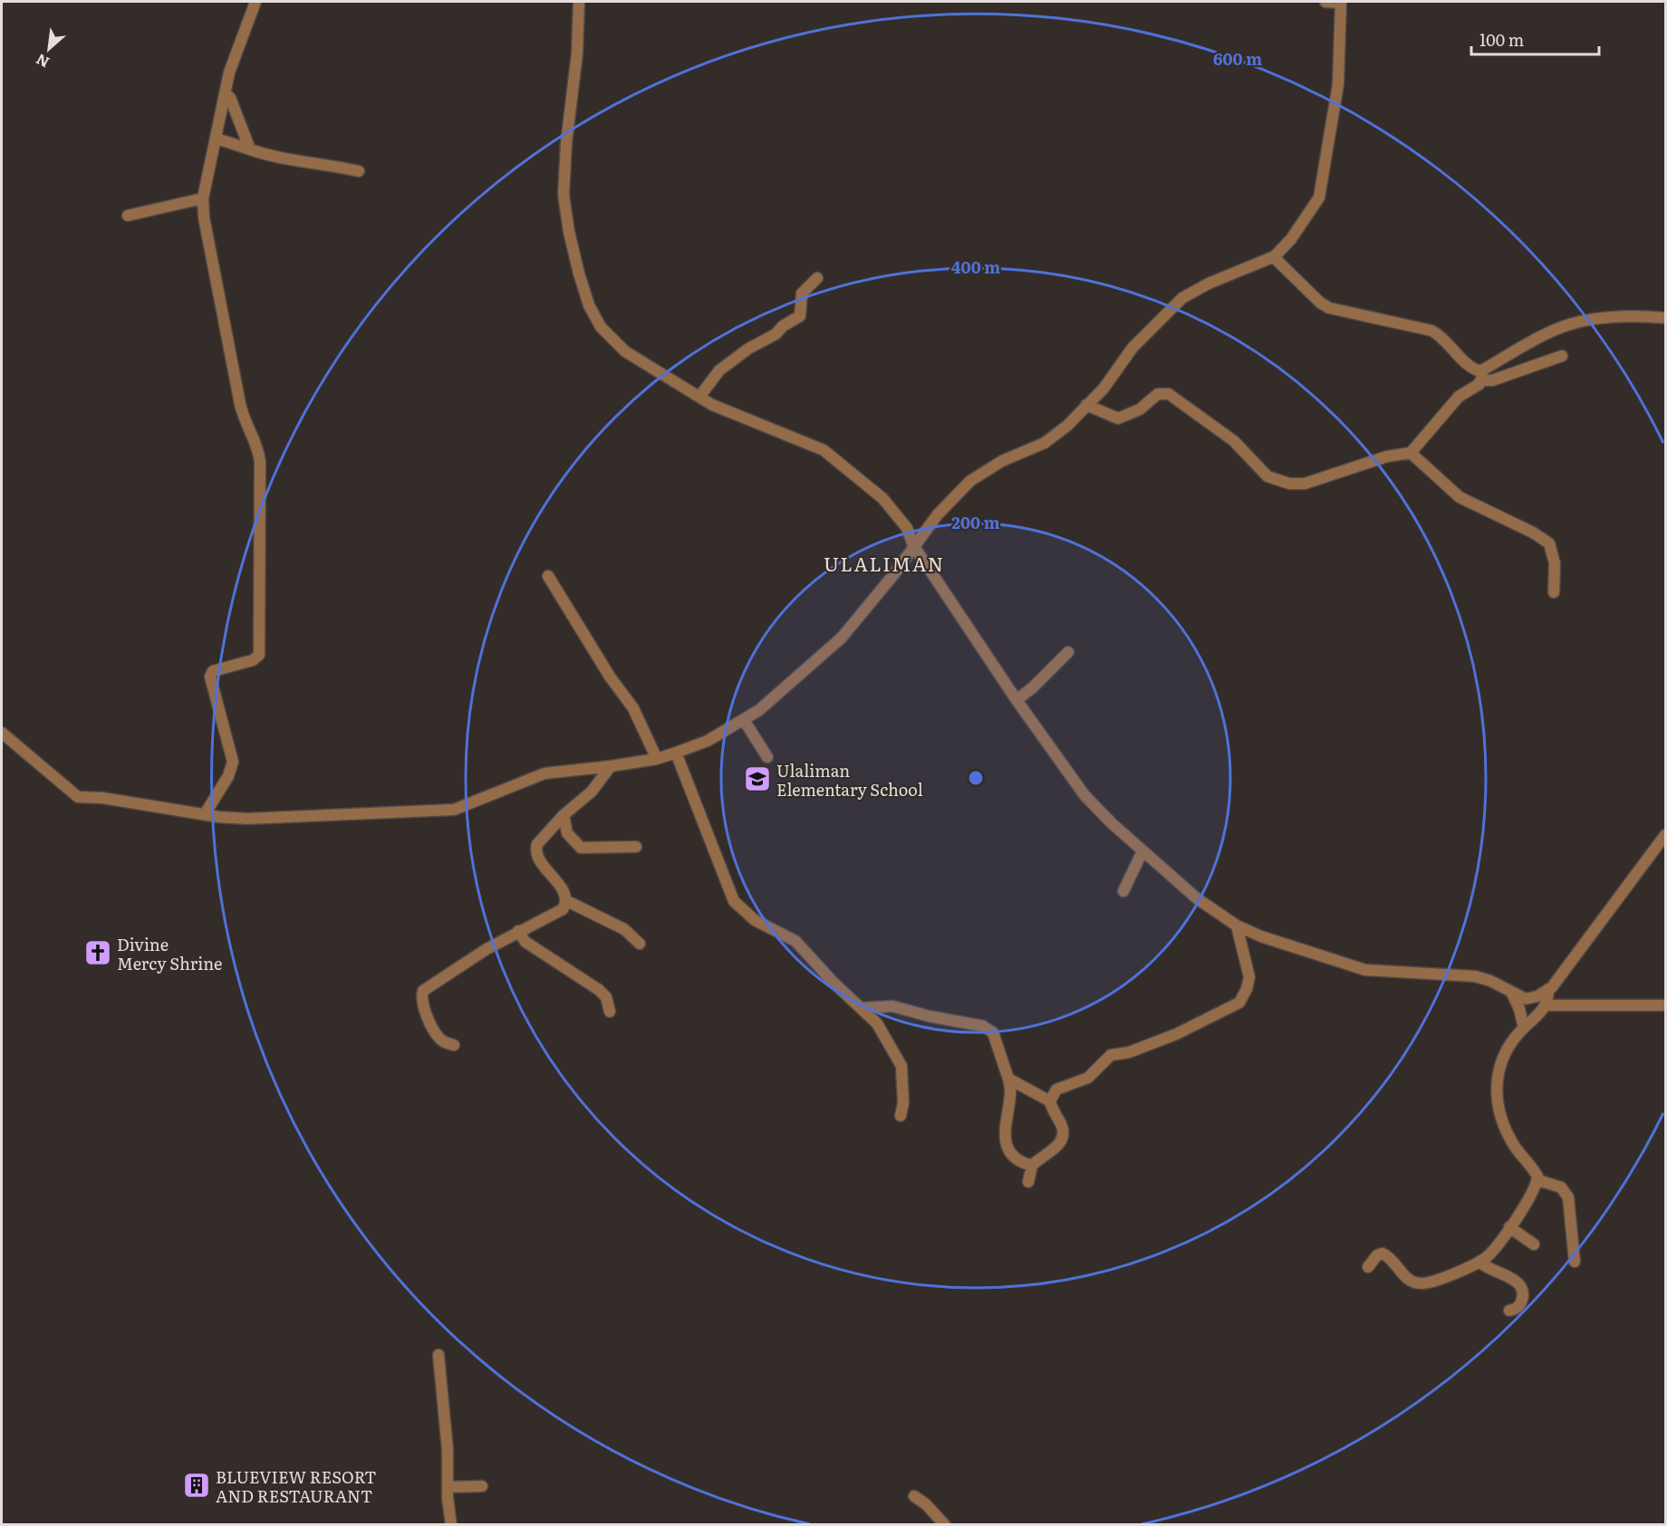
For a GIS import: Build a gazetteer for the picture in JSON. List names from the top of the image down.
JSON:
{
  "districts": ["ULALIMAN"],
  "places": {
    "school or university": ["Ulaliman Elementary School"],
    "church": ["Divine Mercy Shrine"],
    "building": ["BLUEVIEW RESORT AND RESTAURANT"]
  },
  "scale_bar": "100 m",
  "north": "bottom left",
  "rings": ["600 m", "400 m", "200 m"]
}
